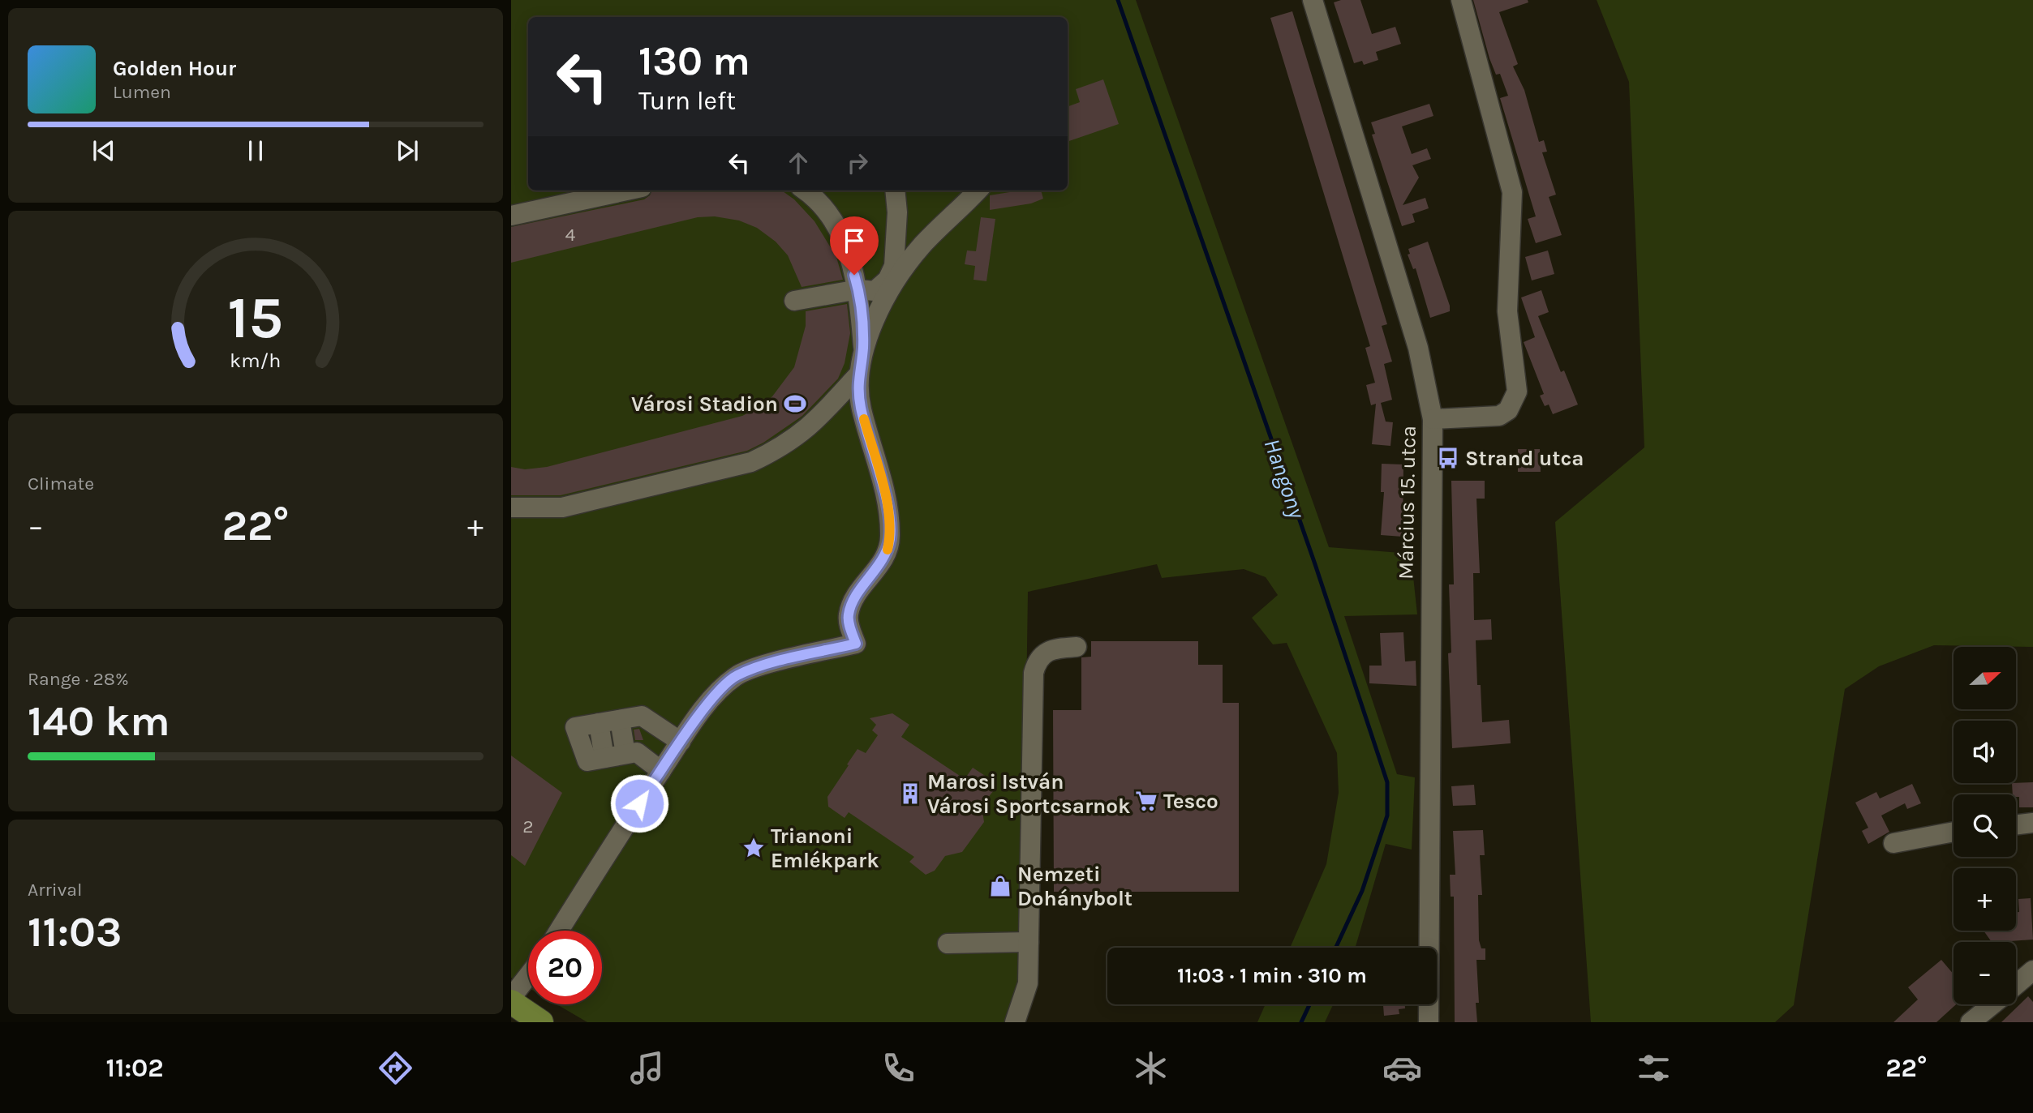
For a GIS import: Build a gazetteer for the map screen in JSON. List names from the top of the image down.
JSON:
{
  "streets": {
    "street": ["Március 15. utca"]
  },
  "water": ["Hangony"],
  "places": {
    "sports": ["Városi Stadion"],
    "bus stop": ["Strand utca"],
    "building": ["Marosi István Városi Sportcsarnok"],
    "supermarket": ["Tesco"],
    "place": ["Trianoni Emlékpark"],
    "shop": ["Nemzeti Dohánybolt"]
  },
  "house_numbers": ["4", "2"],
  "north": "right",
  "page": {
    "turn": ["130 m", "Turn left"],
    "song": ["Golden Hour", "Lumen"],
    "tile": [
      "Climate",
      ["Range · 28%", "140 km"],
      ["Arrival", "11:03"]
    ],
    "heat": ["−", "22°", "+"],
    "map_buttons": ["+", "−"],
    "limit": "20",
    "trip": "11:03 · 1 min · 310 m",
    "tabs": ["11:02", "22°"],
    "gauge": ["15", "km/h"]
  }
}
